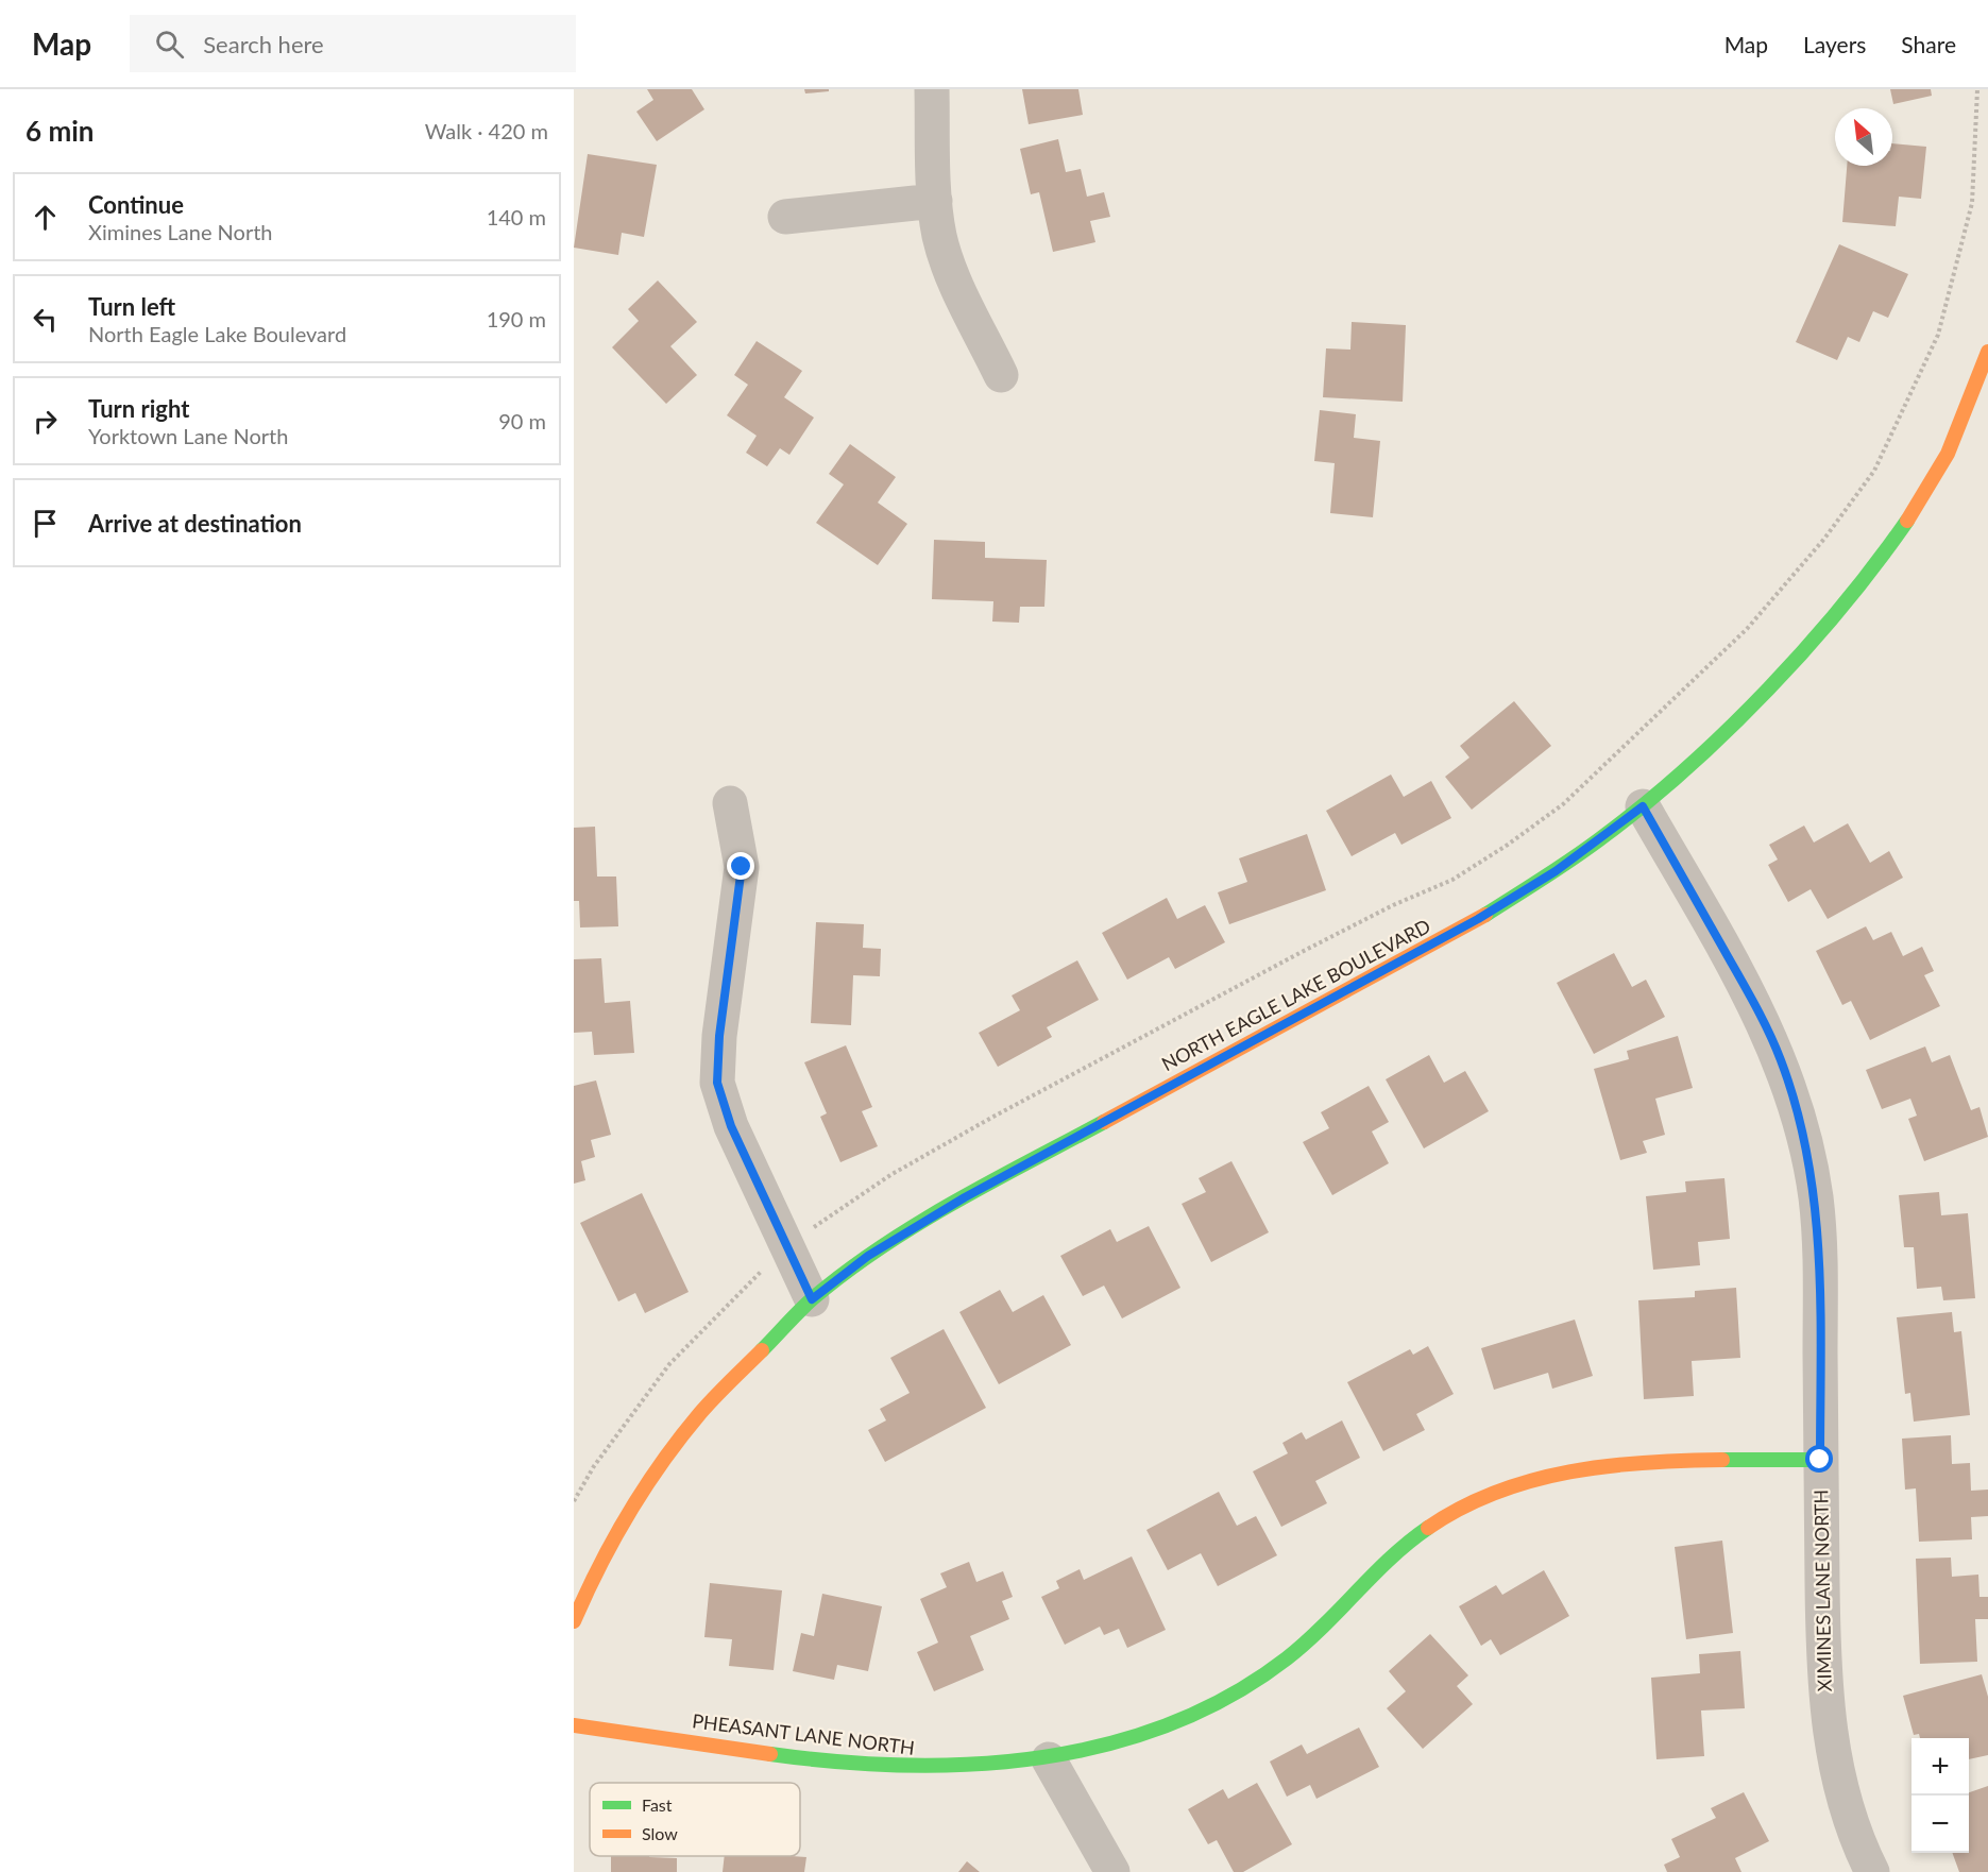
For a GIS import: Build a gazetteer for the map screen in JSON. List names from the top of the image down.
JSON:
{
  "streets": {
    "street": ["NORTH EAGLE LAKE BOULEVARD", "XIMINES LANE NORTH", "PHEASANT LANE NORTH"]
  },
  "crossings": [
    ["NORTH EAGLE LAKE BOULEVARD", "XIMINES LANE NORTH"],
    ["XIMINES LANE NORTH", "PHEASANT LANE NORTH"]
  ],
  "legend": ["Fast", "Slow"],
  "north": "top left",
  "page": {
    "header": "Map",
    "search": "Search here",
    "nav": ["Map", "Layers", "Share"],
    "heading": ["6 min", "Walk · 420 m"],
    "list": [
      ["Continue", "Ximines Lane North", "140 m"],
      ["Turn left", "North Eagle Lake Boulevard", "190 m"],
      ["Turn right", "Yorktown Lane North", "90 m"],
      "Arrive at destination"
    ],
    "map_buttons": ["+", "−"]
  }
}
